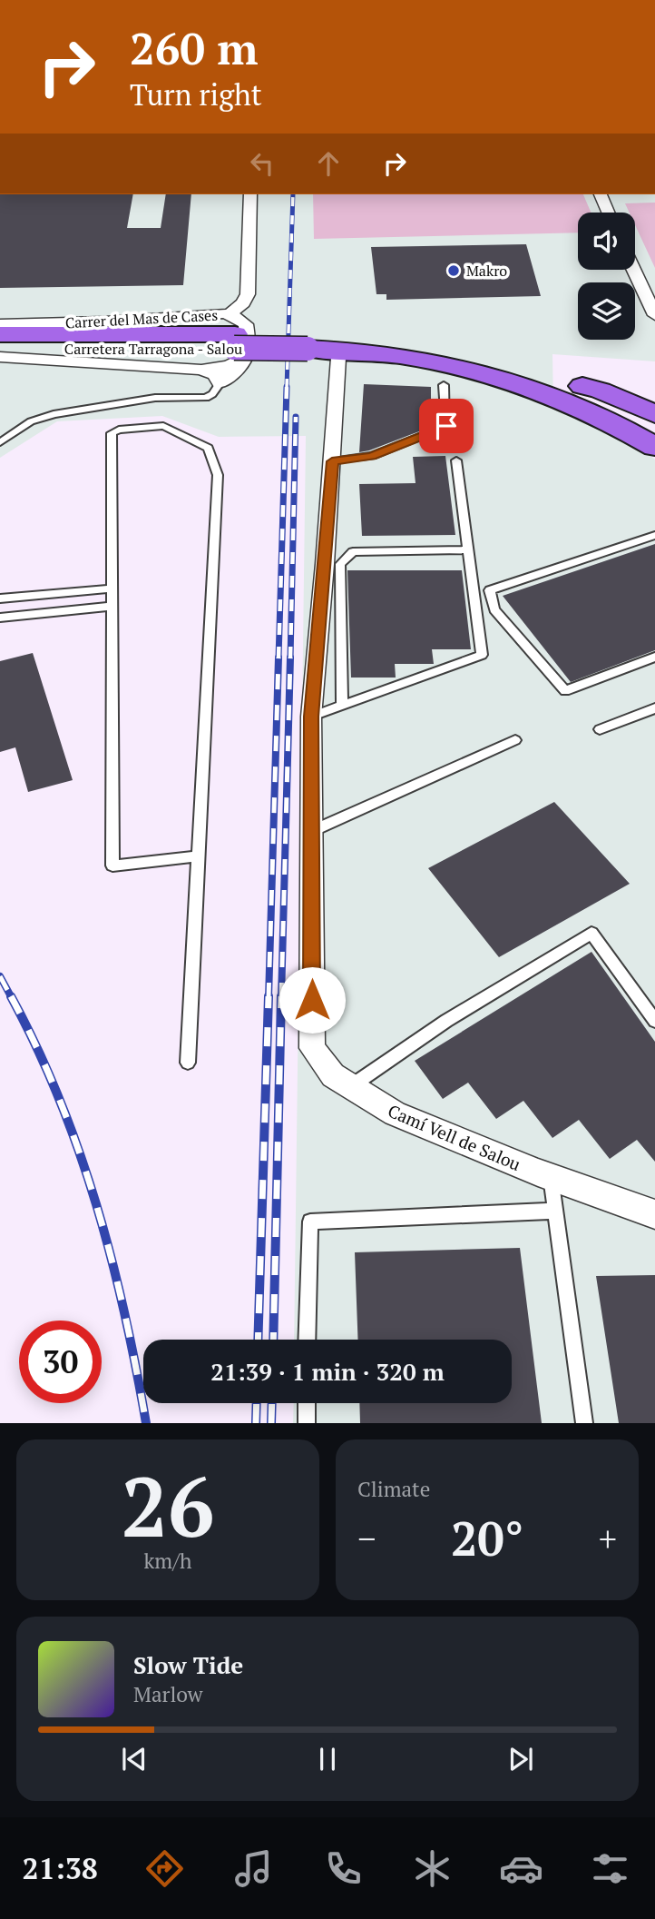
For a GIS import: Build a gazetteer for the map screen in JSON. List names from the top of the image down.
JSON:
{
  "streets": {
    "highway": ["Carretera Tarragona - Salou"],
    "street": ["Carrer del Mas de Cases", "Camí Vell de Salou"]
  },
  "crossings": [
    ["Carrer del Mas de Cases", "Carretera Tarragona - Salou"],
    ["Carretera Tarragona - Salou", "Camí Vell de Salou"]
  ],
  "places": ["Makro"],
  "page": {
    "turn": ["260 m", "Turn right"],
    "limit": "30",
    "trip": "21:39 · 1 min · 320 m",
    "tile": [
      ["26", "km/h"],
      "Climate"
    ],
    "heat": ["−", "20°", "+"],
    "song": ["Slow Tide", "Marlow"],
    "tabs": "21:38"
  }
}
